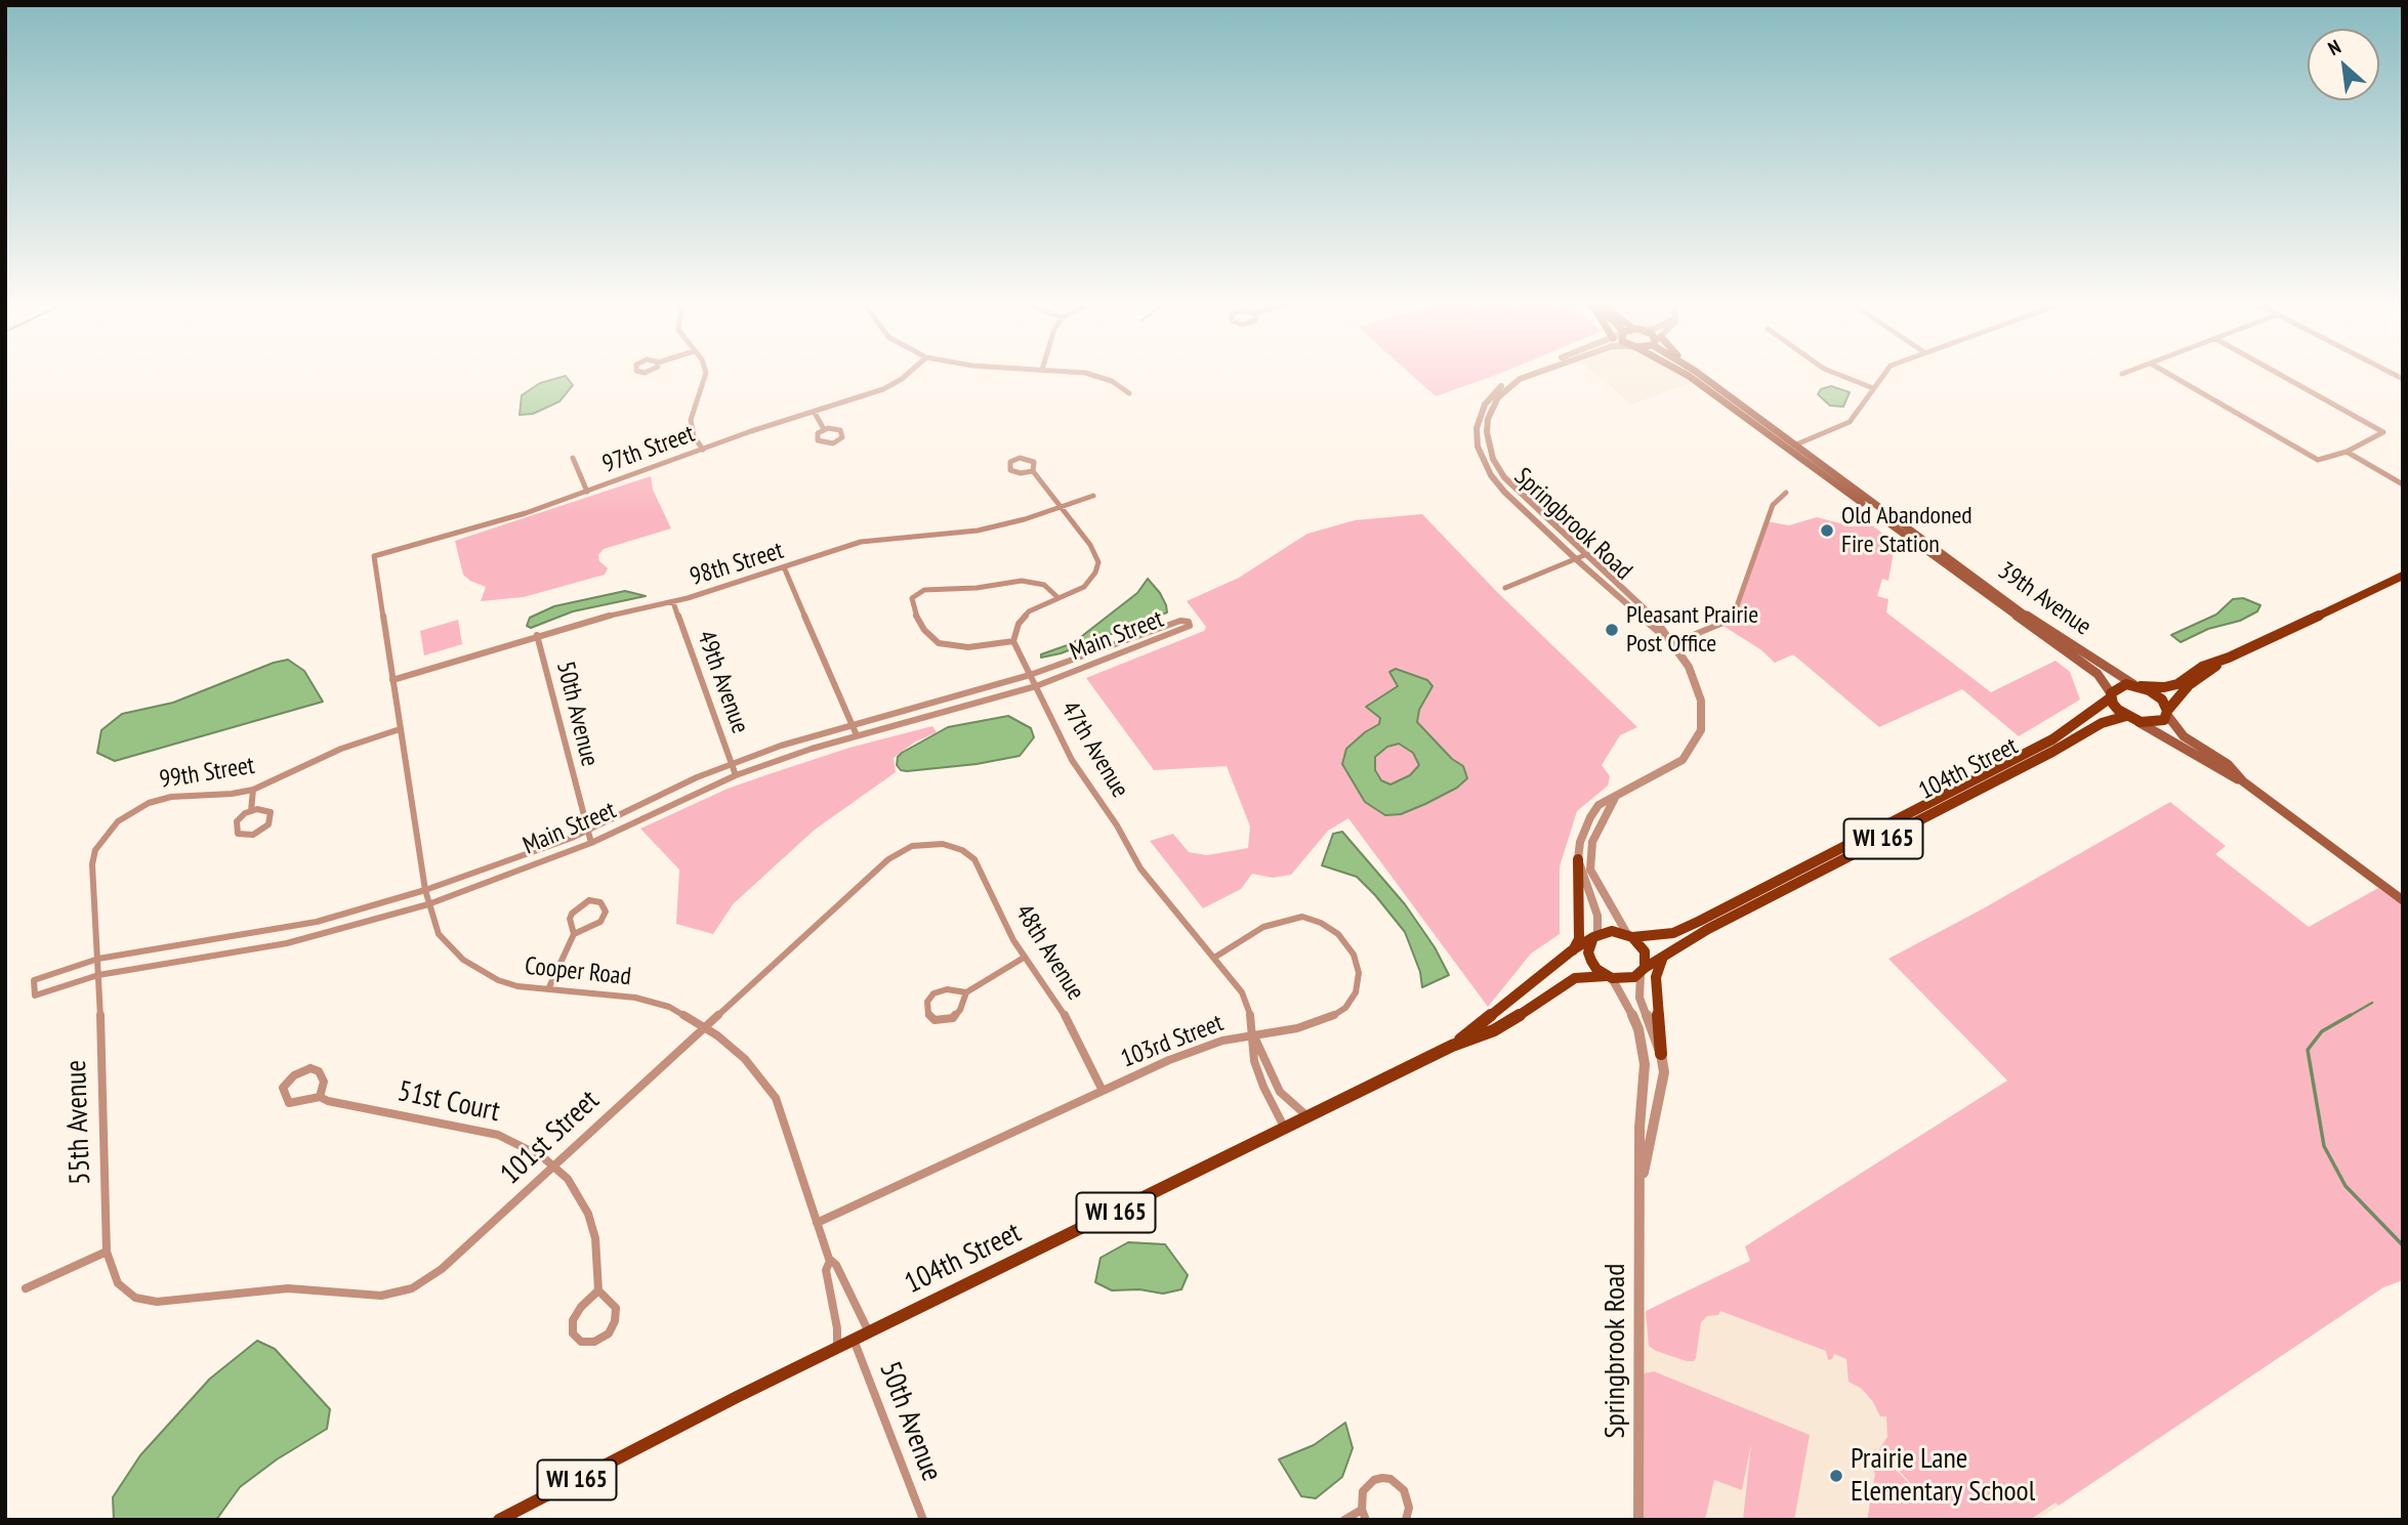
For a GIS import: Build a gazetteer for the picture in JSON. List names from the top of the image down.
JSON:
{
  "streets": {
    "main road": ["39th Avenue", "104th Street", "WI 165"],
    "street": [
      "97th Street",
      "Springbrook Road",
      "98th Street",
      "Main Street",
      "49th Avenue",
      "50th Avenue",
      "47th Avenue",
      "99th Street",
      "48th Avenue",
      "Cooper Road",
      "103rd Street",
      "51st Court",
      "55th Avenue",
      "101st Street"
    ]
  },
  "crossings": [
    ["97th Street", "Cooper Road"],
    ["Springbrook Road", "104th Street"],
    ["Springbrook Road", "WI 165"],
    ["98th Street", "49th Avenue"],
    ["98th Street", "50th Avenue"],
    ["98th Street", "Cooper Road"],
    ["39th Avenue", "104th Street"],
    ["39th Avenue", "WI 165"],
    ["Main Street", "49th Avenue"],
    ["Main Street", "50th Avenue"],
    ["Main Street", "47th Avenue"],
    ["Main Street", "99th Street"],
    ["Main Street", "Cooper Road"],
    ["Main Street", "55th Avenue"],
    ["50th Avenue", "104th Street"],
    ["47th Avenue", "103rd Street"],
    ["104th Street", "WI 165"],
    ["104th Street", "Cooper Road"],
    ["99th Street", "Cooper Road"],
    ["99th Street", "55th Avenue"],
    ["48th Avenue", "103rd Street"],
    ["48th Avenue", "101st Street"],
    ["Cooper Road", "103rd Street"],
    ["Cooper Road", "101st Street"],
    ["51st Court", "101st Street"],
    ["55th Avenue", "101st Street"]
  ],
  "places": ["Old Abandoned Fire Station", "Pleasant Prairie Post Office", "Prairie Lane Elementary School"],
  "north": "top left"
}
